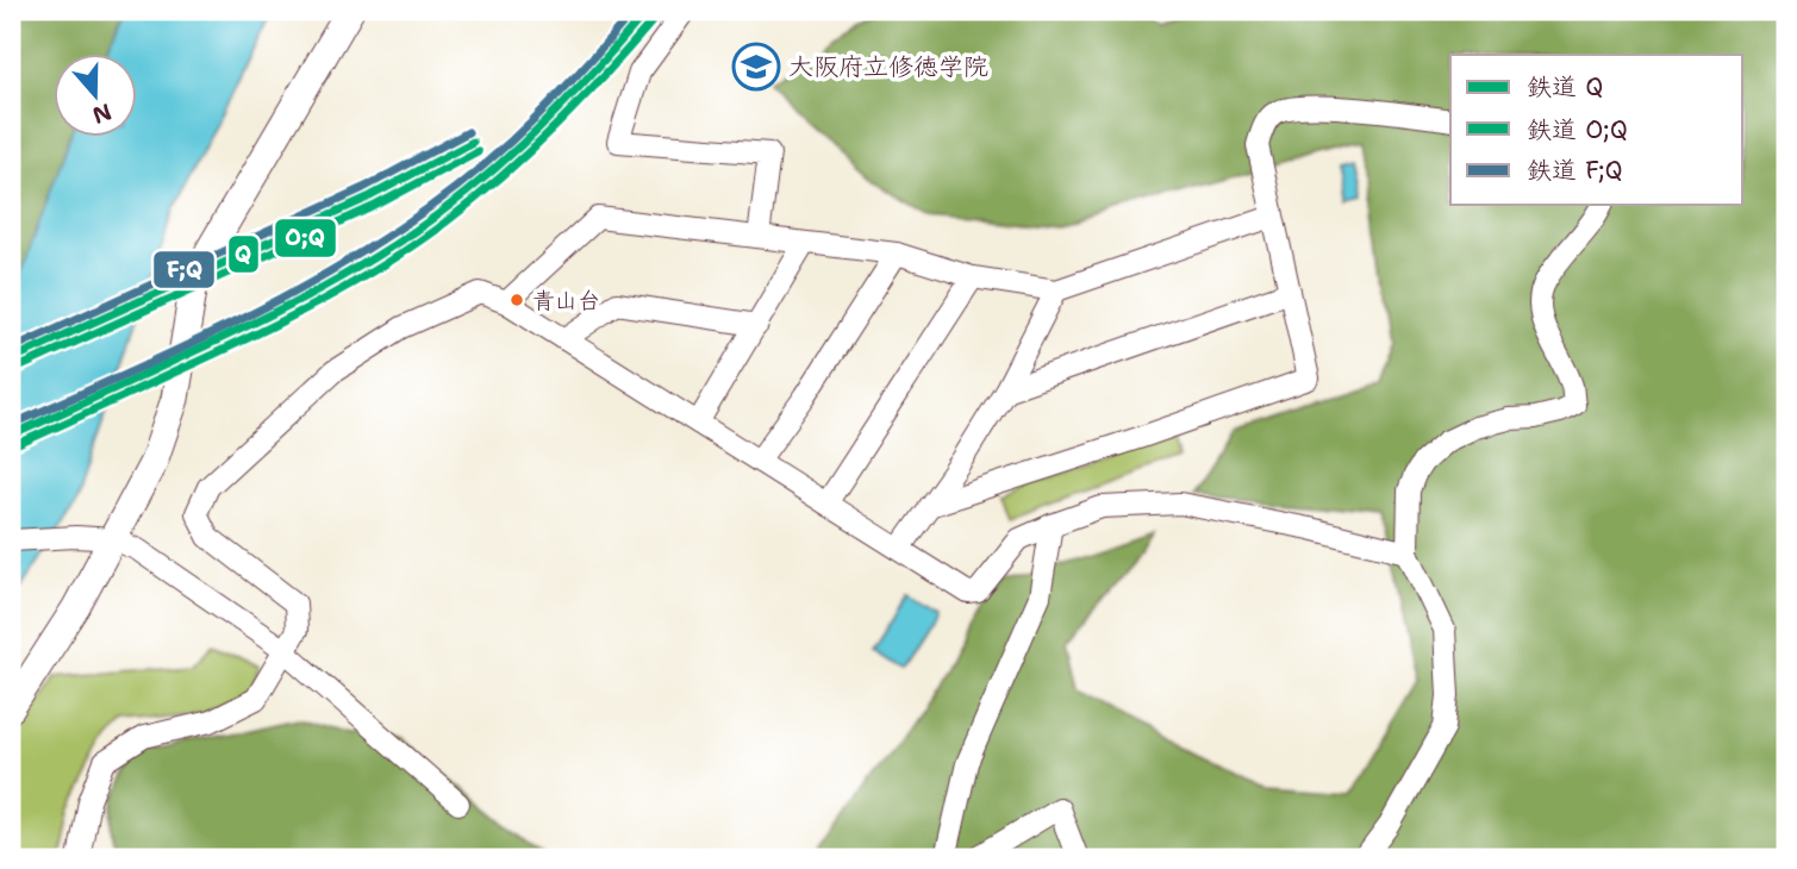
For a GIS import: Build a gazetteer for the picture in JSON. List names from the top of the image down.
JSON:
{
  "places": {
    "school or university": ["大阪府立修徳学院"],
    "other": ["青山台"]
  },
  "lines": ["rail line Q", "rail line F;Q", "rail line O;Q"],
  "legend": ["鉄道 Q", "鉄道 O;Q", "鉄道 F;Q"],
  "north": "bottom"
}
